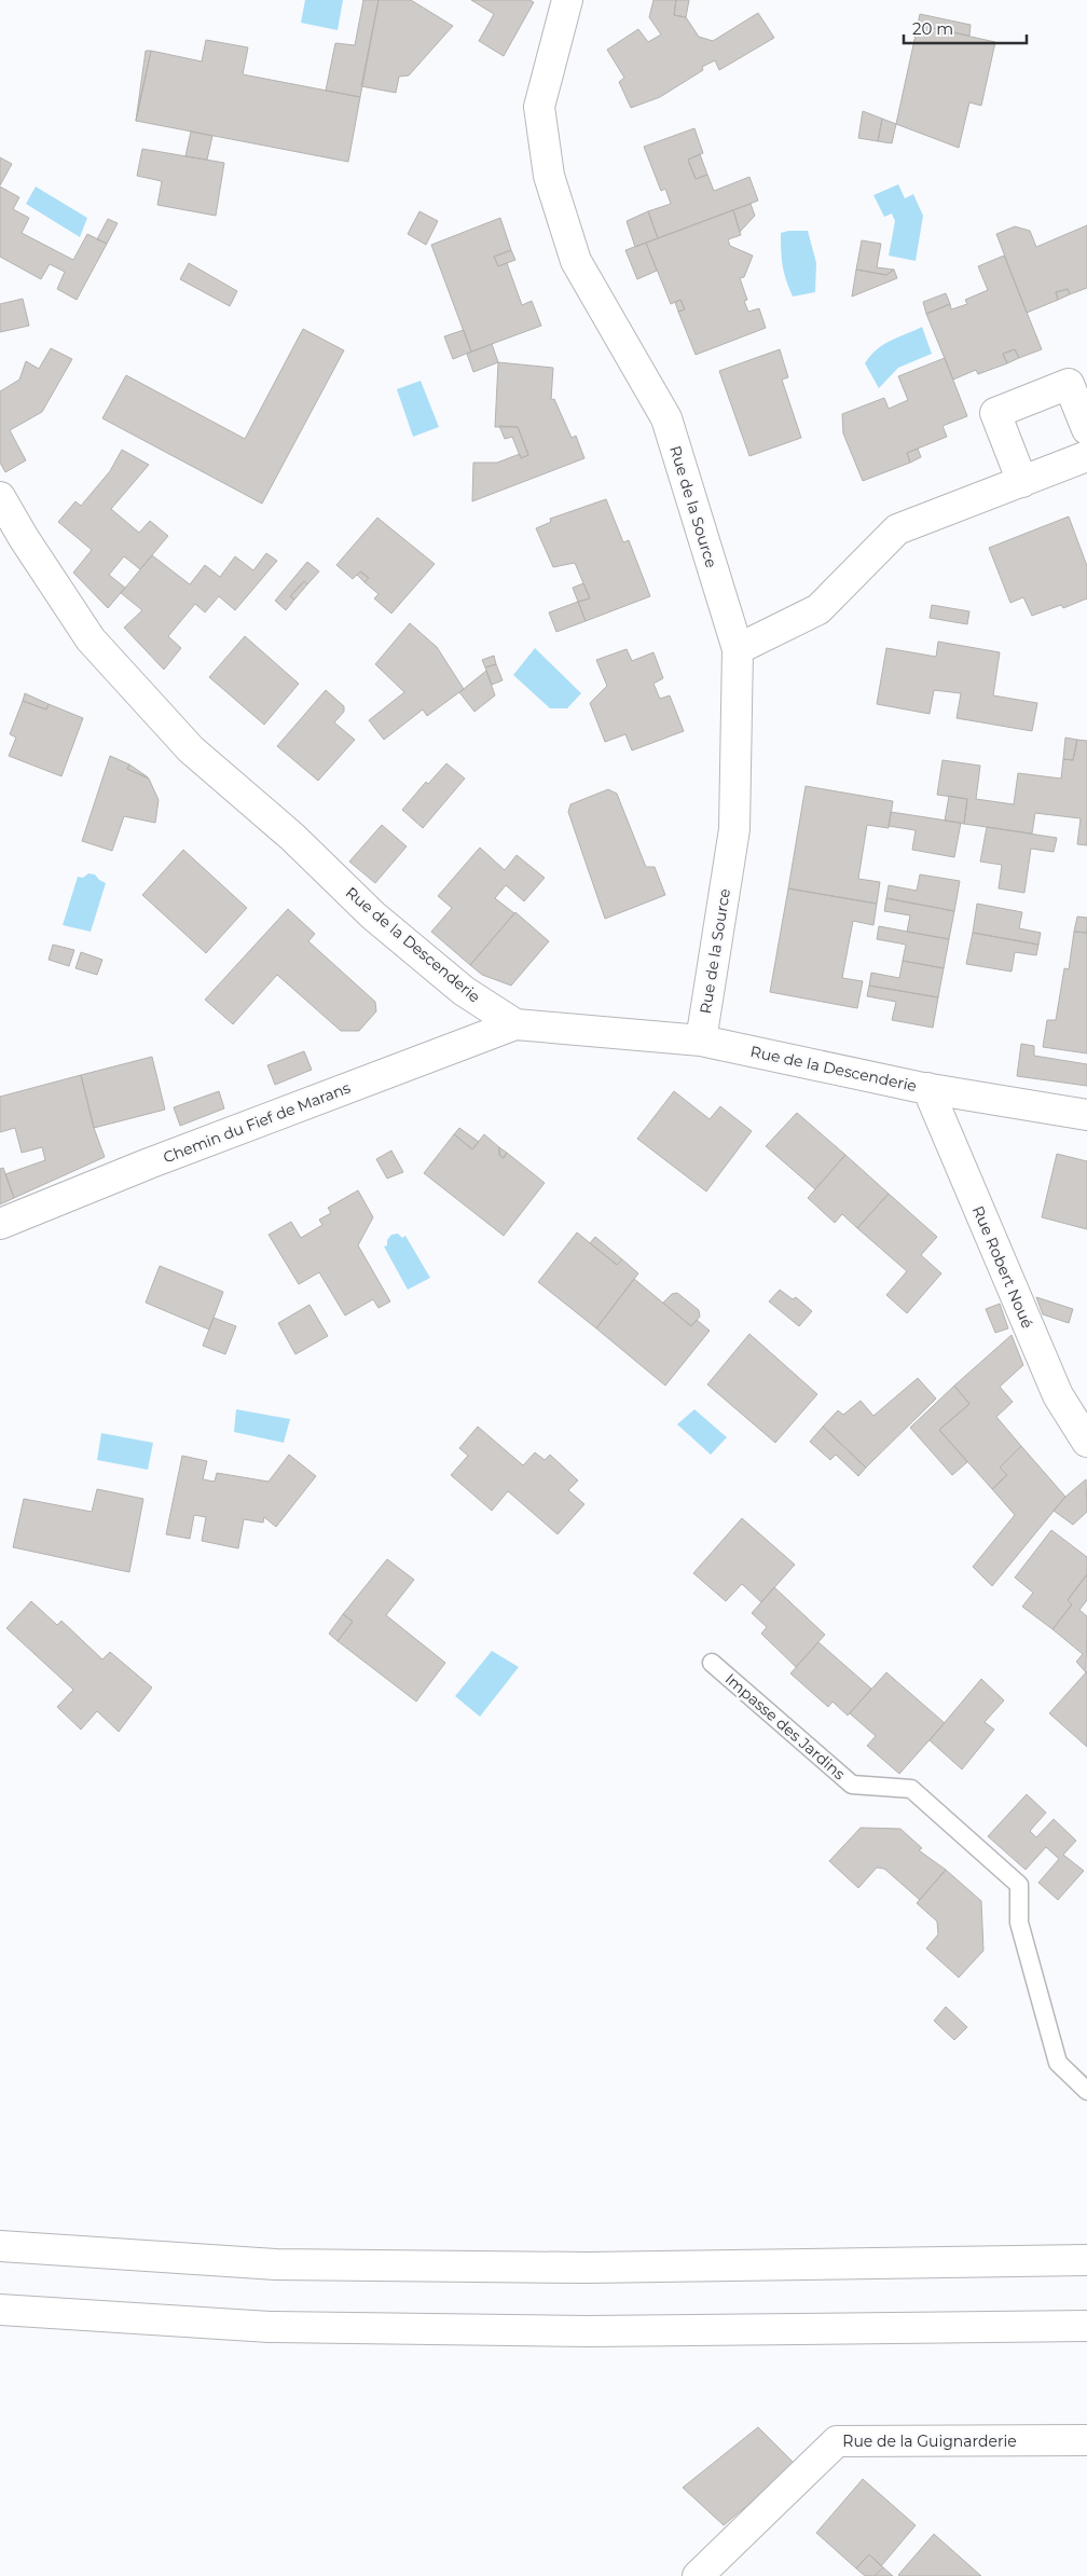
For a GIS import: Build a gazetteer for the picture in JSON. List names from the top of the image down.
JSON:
{
  "streets": {
    "main road": [
      "Rue de la Source",
      "Rue de la Descenderie",
      "Chemin du Fief de Marans",
      "Rue Robert Noué",
      "Rue de la Guignarderie"
    ],
    "lane": ["Impasse des Jardins"]
  },
  "crossings": [
    ["Rue de la Source", "Rue de la Descenderie"],
    ["Rue de la Descenderie", "Chemin du Fief de Marans"],
    ["Rue de la Descenderie", "Rue Robert Noué"]
  ],
  "scale_bar": "20 m"
}
